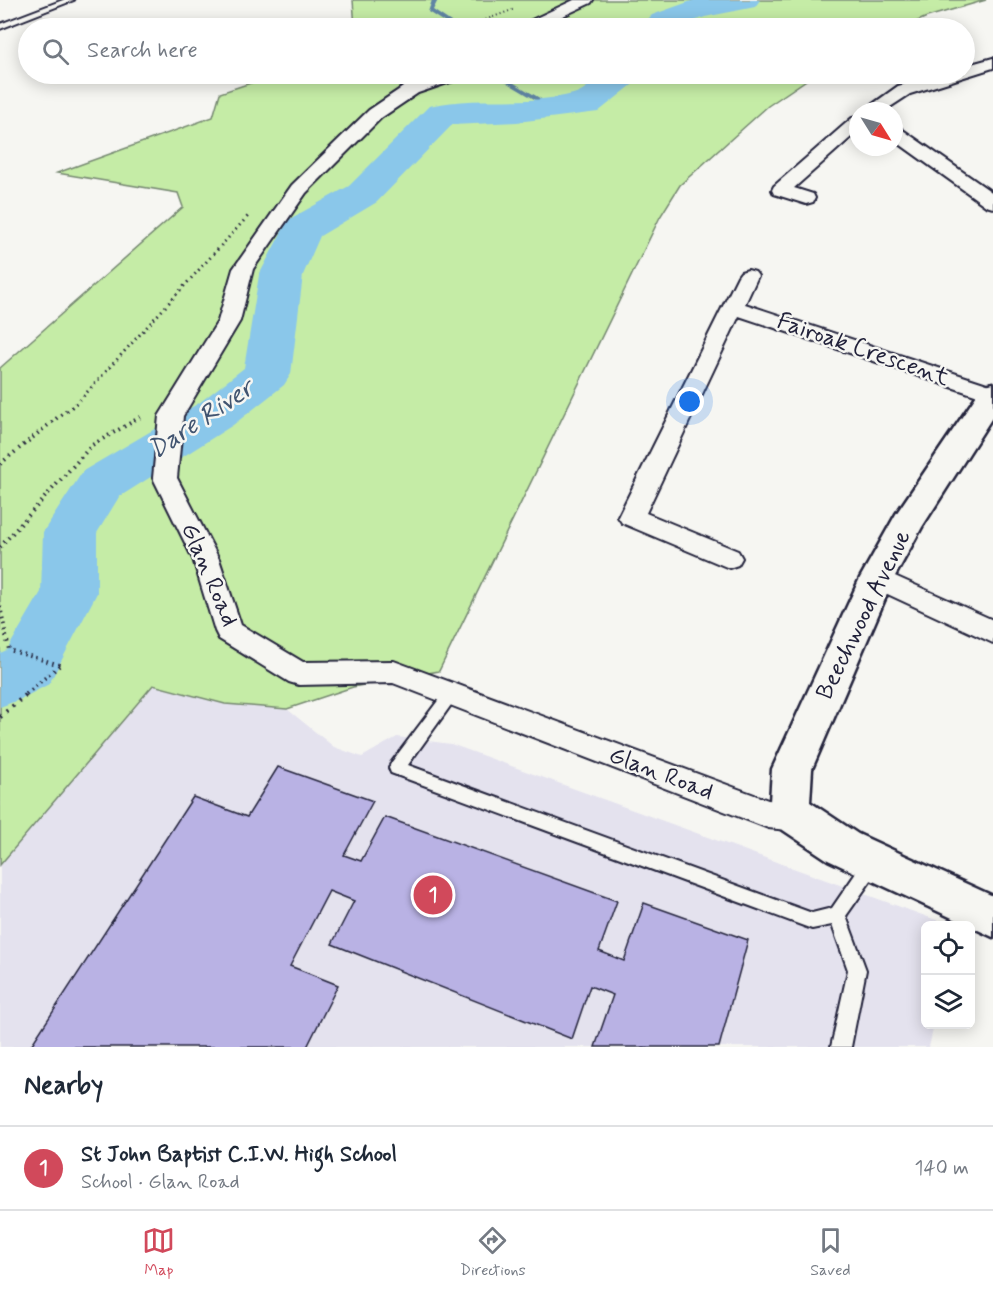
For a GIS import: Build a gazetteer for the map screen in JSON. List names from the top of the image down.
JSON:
{
  "streets": {
    "street": ["Fairoak Crescent", "Glan Road", "Beechwood Avenue"]
  },
  "crossings": [
    ["Fairoak Crescent", "Beechwood Avenue"],
    ["Glan Road", "Beechwood Avenue"]
  ],
  "water": ["Dare River"],
  "north": "bottom right",
  "page": {
    "search": "Search here",
    "pins": "1",
    "heading": "Nearby",
    "list": [
      {
        "mark": "1",
        "name": "St John Baptist C.I.W. High School",
        "note": "School · Glan Road",
        "value": "140 m"
      }
    ],
    "nav": ["Map", "Directions", "Saved"]
  }
}
